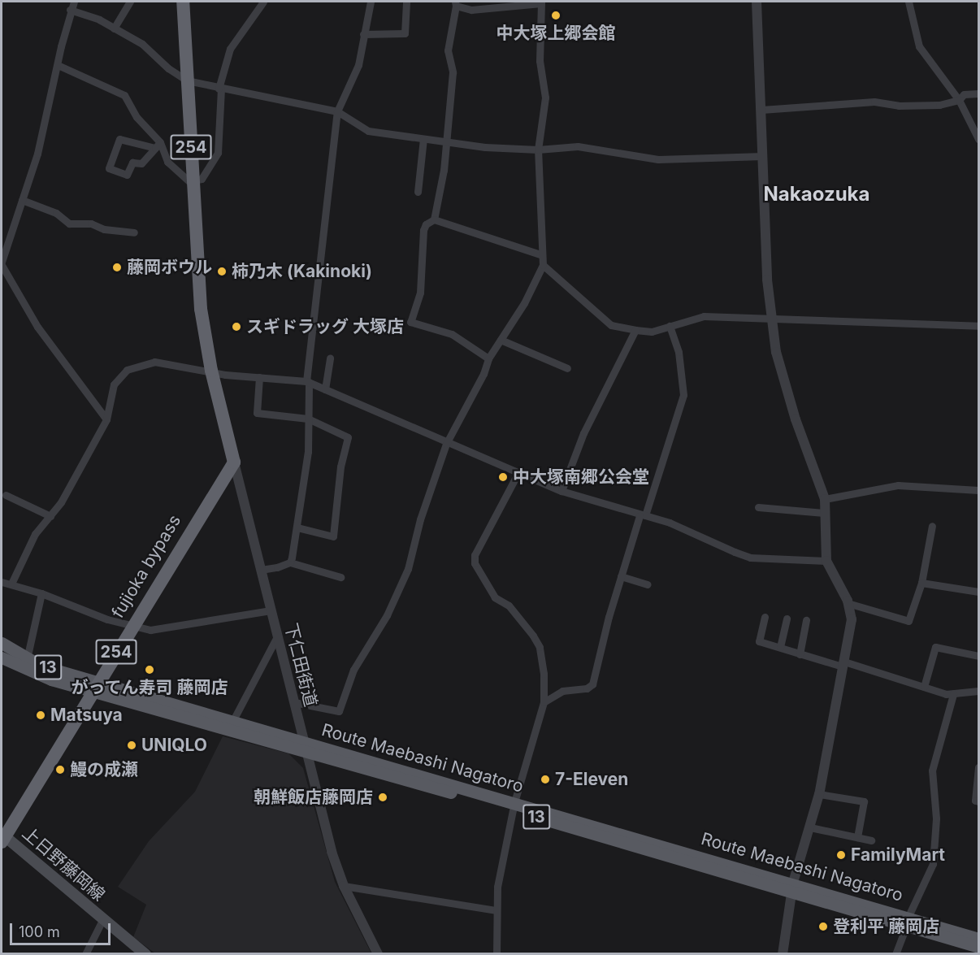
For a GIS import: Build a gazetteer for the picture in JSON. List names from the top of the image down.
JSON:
{
  "streets": {
    "highway": ["254", "fujioka bypass"],
    "main road": ["13", "Route Maebashi Nagatoro", "上日野藤岡線"],
    "street": ["下仁田街道"]
  },
  "crossings": [
    ["254", "fujioka bypass"],
    ["254", "下仁田街道"],
    ["fujioka bypass", "下仁田街道"],
    ["fujioka bypass", "Route Maebashi Nagatoro"],
    ["fujioka bypass", "上日野藤岡線"],
    ["下仁田街道", "Route Maebashi Nagatoro"]
  ],
  "districts": ["Nakaozuka"],
  "places": [
    "中大塚上郷会館",
    "藤岡ボウル",
    "柿乃木 (Kakinoki)",
    "スギドラッグ 大塚店",
    "中大塚南郷公会堂",
    "がってん寿司 藤岡店",
    "Matsuya",
    "UNIQLO",
    "鰻の成瀬",
    "7-Eleven",
    "朝鮮飯店藤岡店",
    "FamilyMart",
    "登利平 藤岡店"
  ],
  "scale_bar": "100 m"
}
